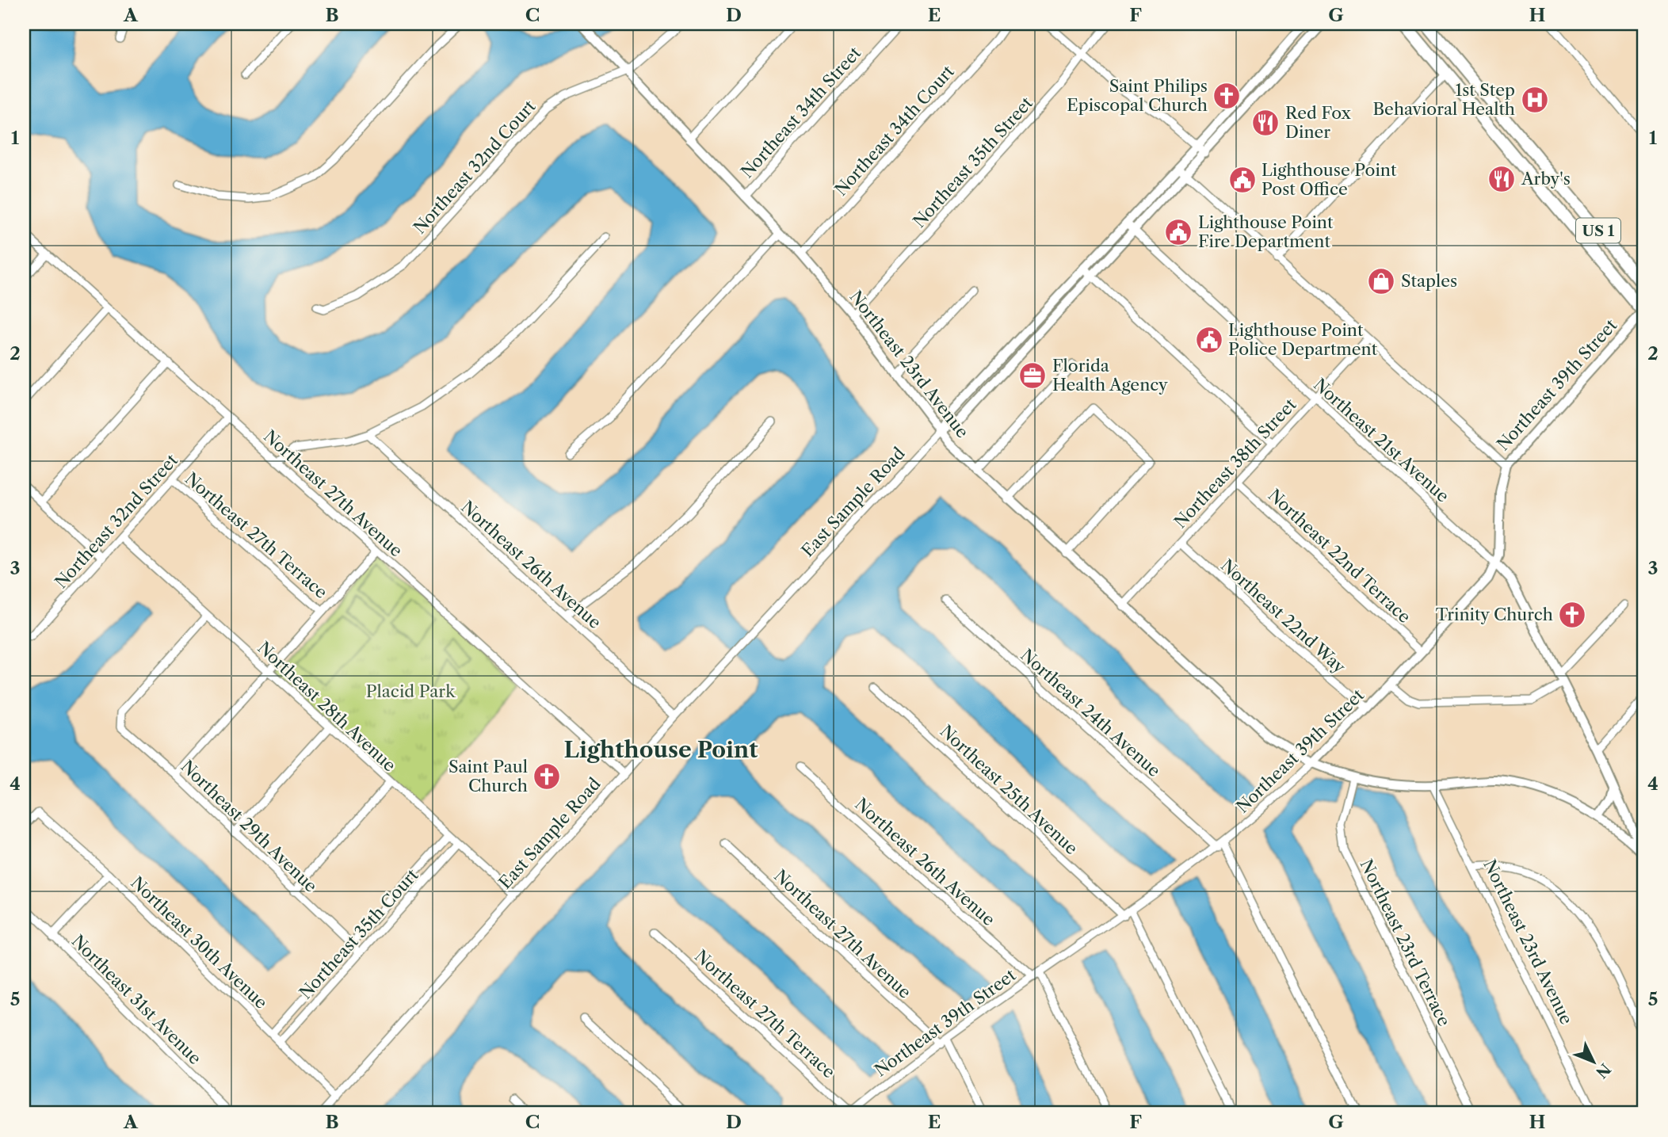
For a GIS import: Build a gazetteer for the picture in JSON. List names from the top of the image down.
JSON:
{
  "streets": {
    "main road": ["US 1"],
    "street": [
      "Northeast 34th Street",
      "Northeast 34th Court",
      "Northeast 35th Street",
      "Northeast 32nd Court",
      "Northeast 23rd Avenue",
      "Northeast 39th Street",
      "Northeast 21st Avenue",
      "Northeast 38th Street",
      "Northeast 27th Avenue",
      "East Sample Road",
      "Northeast 32nd Street",
      "Northeast 27th Terrace",
      "Northeast 22nd Terrace",
      "Northeast 26th Avenue",
      "Northeast 22nd Way",
      "Northeast 28th Avenue",
      "Northeast 24th Avenue",
      "Northeast 25th Avenue",
      "Northeast 29th Avenue",
      "Northeast 35th Court",
      "Northeast 30th Avenue",
      "Northeast 23rd Terrace",
      "Northeast 31st Avenue"
    ]
  },
  "crossings": [
    ["Northeast 34th Street", "Northeast 23rd Avenue"],
    ["Northeast 34th Court", "Northeast 23rd Avenue"],
    ["Northeast 35th Street", "Northeast 23rd Avenue"],
    ["Northeast 32nd Court", "Northeast 23rd Avenue"],
    ["US 1", "Northeast 39th Street"],
    ["Northeast 23rd Avenue", "Northeast 39th Street"],
    ["Northeast 23rd Avenue", "Northeast 38th Street"],
    ["Northeast 23rd Avenue", "East Sample Road"],
    ["Northeast 23rd Avenue", "Northeast 23rd Terrace"],
    ["Northeast 39th Street", "Northeast 21st Avenue"],
    ["Northeast 39th Street", "Northeast 27th Avenue"],
    ["Northeast 39th Street", "Northeast 27th Terrace"],
    ["Northeast 39th Street", "Northeast 22nd Terrace"],
    ["Northeast 39th Street", "Northeast 26th Avenue"],
    ["Northeast 39th Street", "Northeast 22nd Way"],
    ["Northeast 39th Street", "Northeast 24th Avenue"],
    ["Northeast 39th Street", "Northeast 25th Avenue"],
    ["Northeast 21st Avenue", "Northeast 38th Street"],
    ["Northeast 21st Avenue", "East Sample Road"],
    ["Northeast 38th Street", "Northeast 22nd Terrace"],
    ["Northeast 38th Street", "Northeast 22nd Way"],
    ["Northeast 27th Avenue", "East Sample Road"],
    ["Northeast 27th Avenue", "Northeast 32nd Street"],
    ["East Sample Road", "Northeast 26th Avenue"],
    ["East Sample Road", "Northeast 28th Avenue"],
    ["East Sample Road", "Northeast 30th Avenue"],
    ["Northeast 32nd Street", "Northeast 27th Terrace"],
    ["Northeast 32nd Street", "Northeast 28th Avenue"],
    ["Northeast 28th Avenue", "Northeast 29th Avenue"],
    ["Northeast 28th Avenue", "Northeast 35th Court"],
    ["Northeast 29th Avenue", "Northeast 35th Court"],
    ["Northeast 35th Court", "Northeast 30th Avenue"]
  ],
  "districts": ["Lighthouse Point"],
  "parks": ["Placid Park"],
  "places": {
    "church": ["Saint Philips Episcopal Church", "Trinity Church", "Saint Paul Church"],
    "hospital": ["1st Step Behavioral Health"],
    "restaurant": ["Red Fox Diner", "Arby's"],
    "public building": ["Lighthouse Point Post Office", "Lighthouse Point Fire Department", "Lighthouse Point Police Department"],
    "shop": ["Staples"],
    "office": ["Florida Health Agency"]
  },
  "north": "bottom right",
  "grid": {
    "columns": [
      "A",
      "B",
      "C",
      "D",
      "E",
      "F",
      "G",
      "H"
    ],
    "rows": [
      "1",
      "2",
      "3",
      "4",
      "5"
    ]
  }
}
